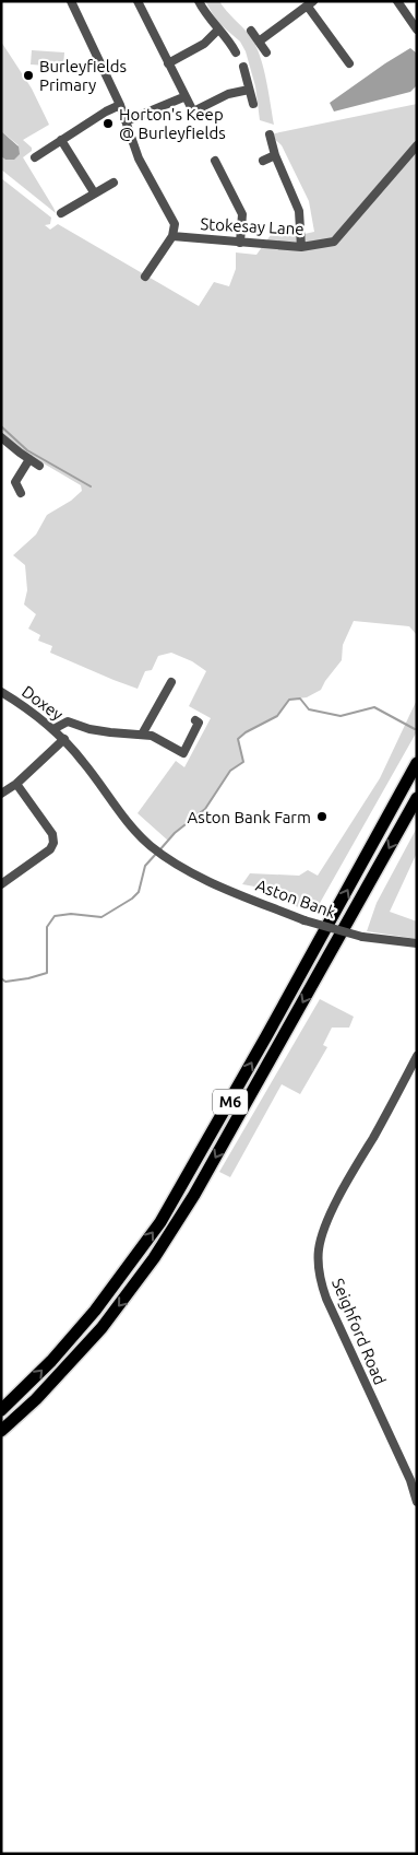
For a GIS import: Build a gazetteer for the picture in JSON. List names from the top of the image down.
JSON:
{
  "streets": {
    "highway": ["M6"],
    "street": [
      "Stokesay Lane",
      "Doxey",
      "Aston Bank",
      "Seighford Road"
    ]
  },
  "crossings": [
    ["Doxey", "Aston Bank"]
  ],
  "places": ["Burleyfields Primary", "Horton's Keep @ Burleyfields", "Aston Bank Farm"]
}
